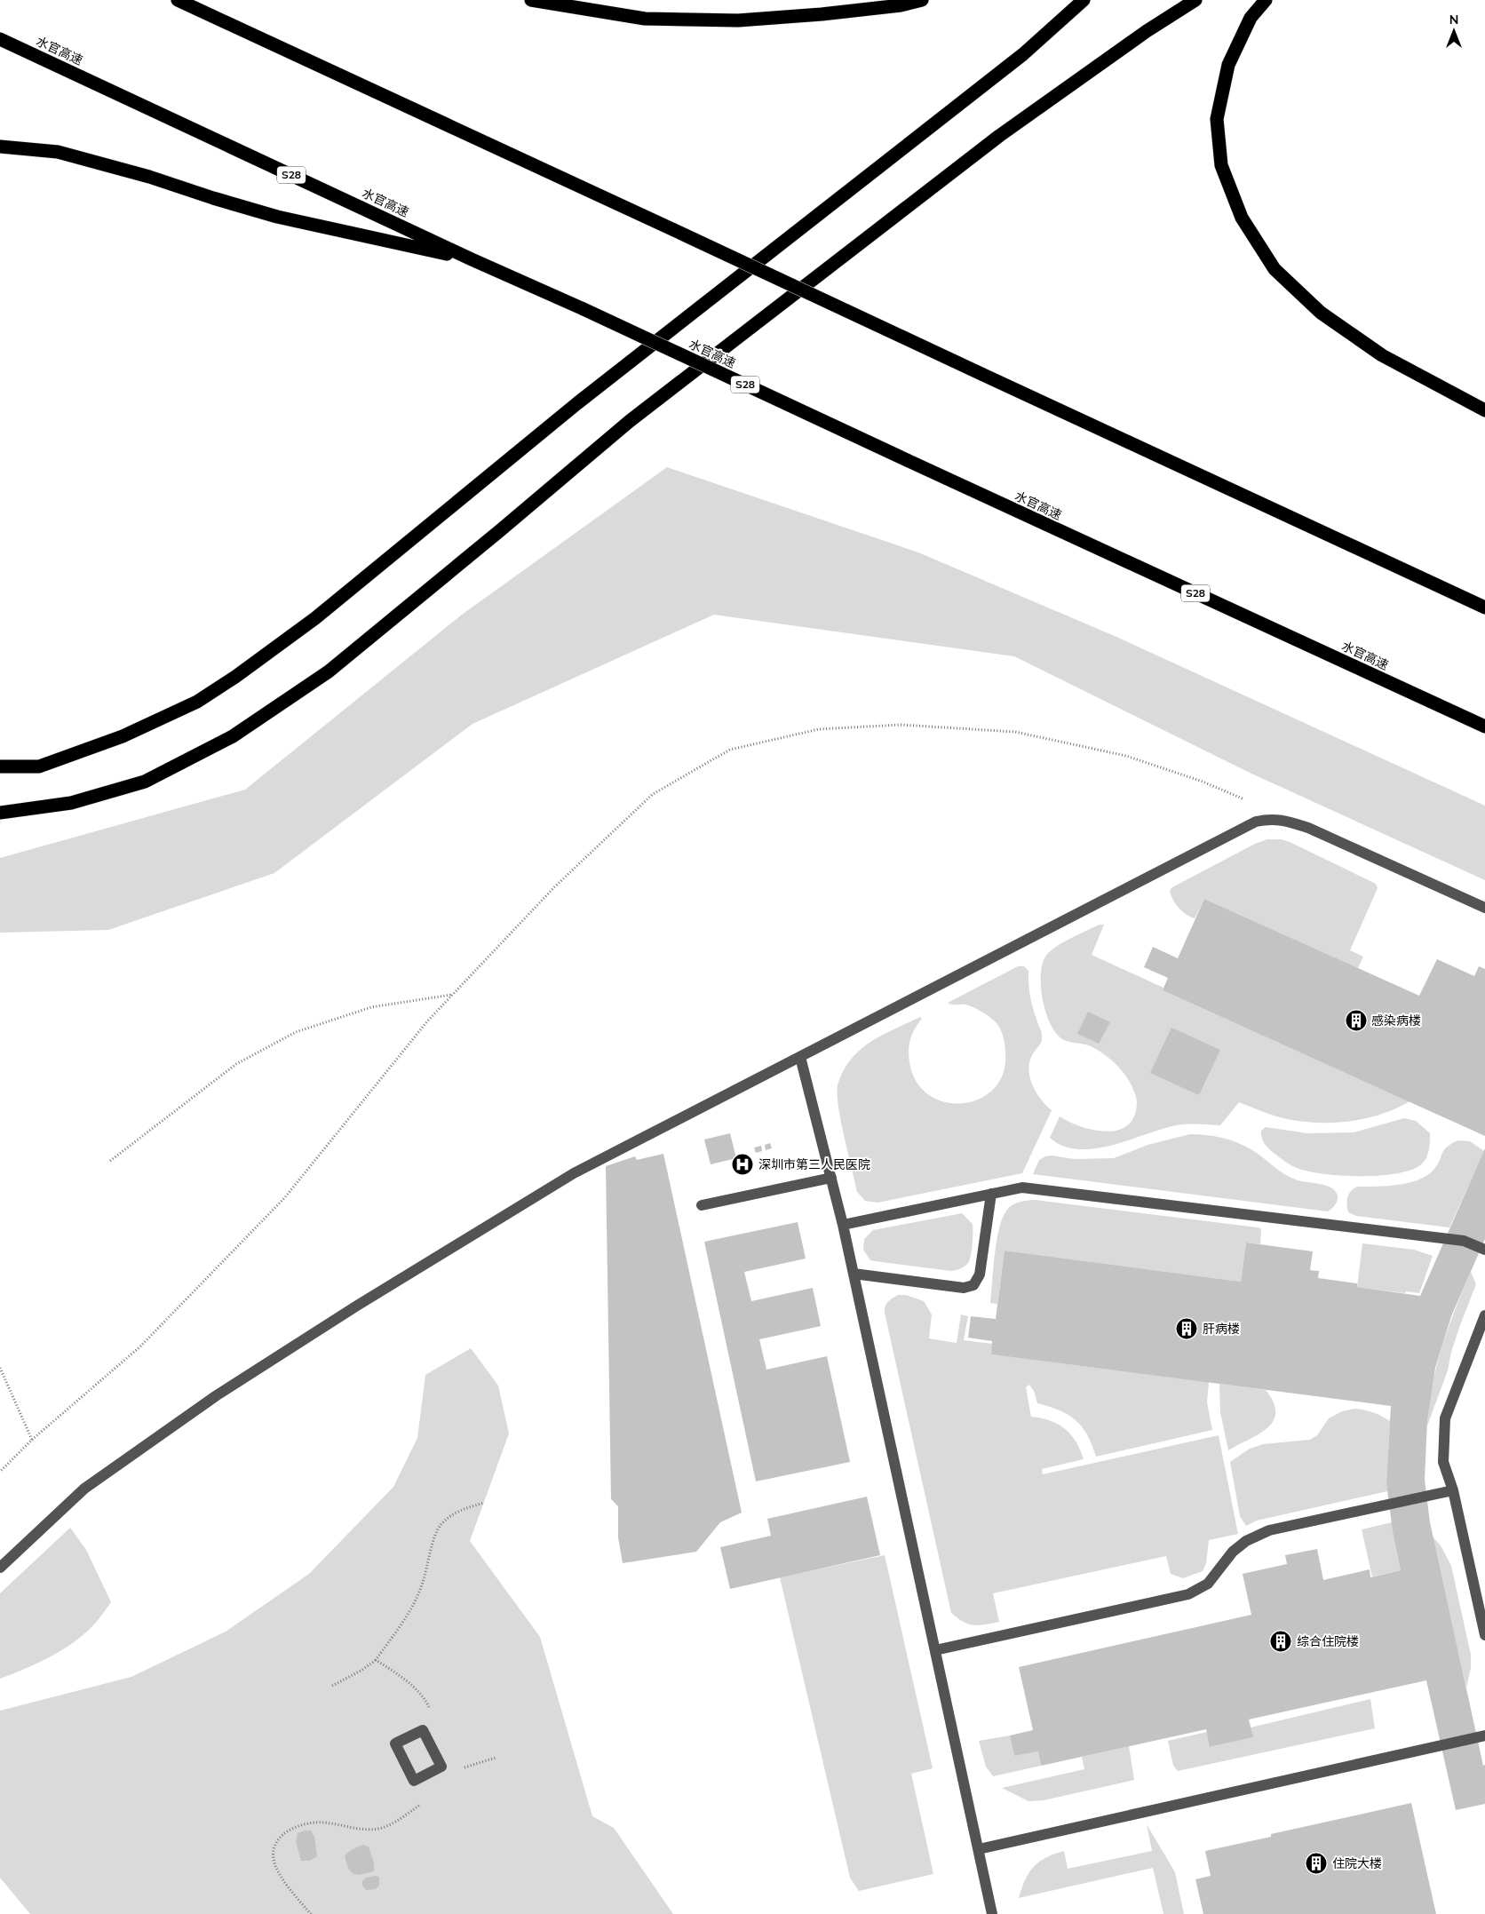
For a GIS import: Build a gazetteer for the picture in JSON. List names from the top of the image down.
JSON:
{
  "streets": {
    "highway": ["水官高速", "S28"]
  },
  "places": {
    "building": [
      "感染病楼",
      "肝病楼",
      "综合住院楼",
      "住院大楼"
    ],
    "hospital": ["深圳市第三人民医院"]
  },
  "north": "top"
}
